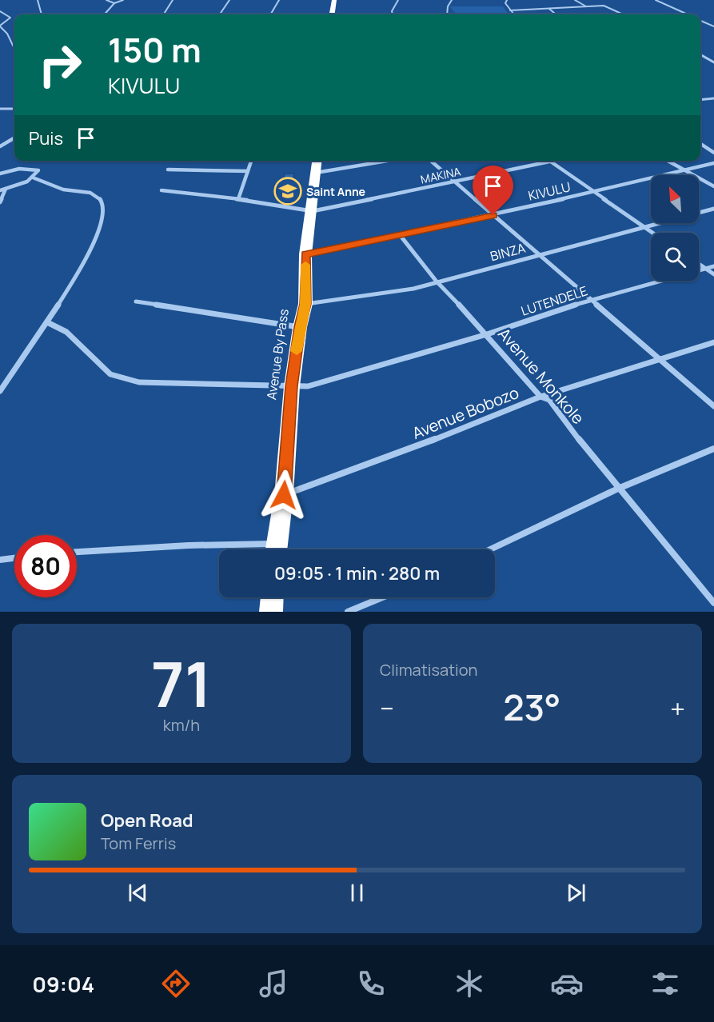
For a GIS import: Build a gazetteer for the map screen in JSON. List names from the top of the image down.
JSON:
{
  "streets": {
    "highway": ["Avenue By Pass"],
    "street": [
      "MAKINA",
      "KIVULU",
      "BINZA",
      "LUTENDELE",
      "Avenue Monkole",
      "Avenue Bobozo"
    ]
  },
  "crossings": [
    ["MAKINA", "Avenue By Pass"],
    ["KIVULU", "Avenue By Pass"],
    ["KIVULU", "Avenue Monkole"],
    ["BINZA", "Avenue By Pass"],
    ["BINZA", "Avenue Monkole"],
    ["LUTENDELE", "Avenue By Pass"],
    ["LUTENDELE", "Avenue Monkole"],
    ["Avenue By Pass", "Avenue Bobozo"],
    ["Avenue Monkole", "Avenue Bobozo"]
  ],
  "places": {
    "school or university": ["Saint Anne"]
  },
  "north": "top left",
  "page": {
    "turn": ["150 m", "KIVULU"],
    "then": "Puis",
    "limit": "80",
    "trip": "09:05 · 1 min · 280 m",
    "tile": [
      ["71", "km/h"],
      "Climatisation"
    ],
    "heat": ["−", "23°", "+"],
    "song": ["Open Road", "Tom Ferris"],
    "tabs": "09:04"
  }
}
